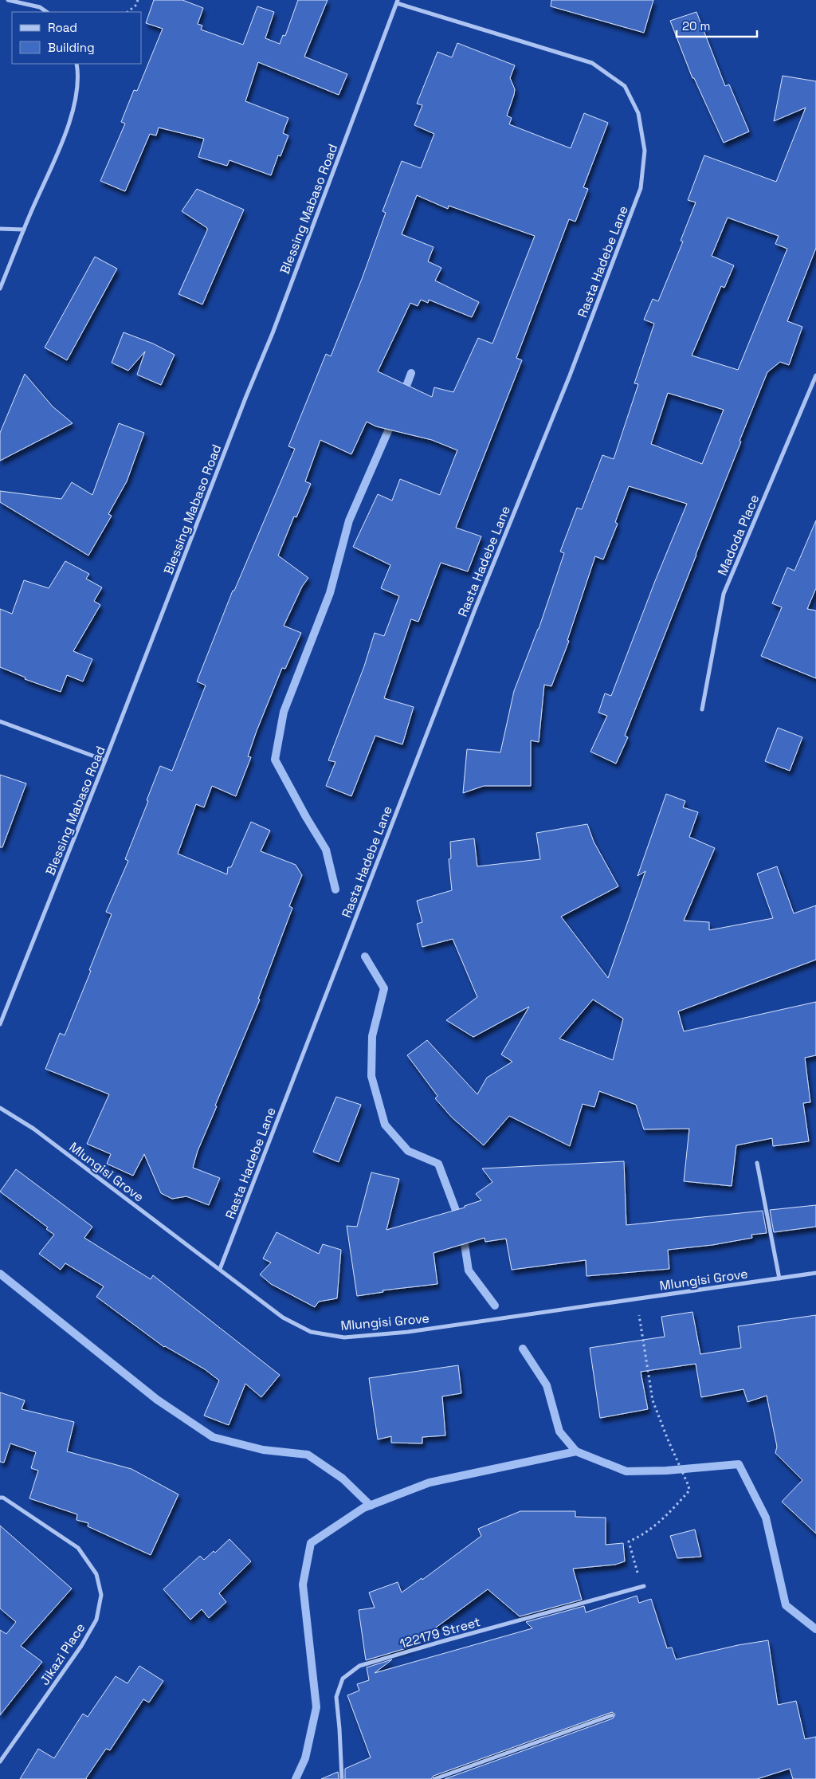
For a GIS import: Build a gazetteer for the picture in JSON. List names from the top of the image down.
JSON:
{
  "streets": {
    "street": [
      "Blessing Mabaso Road",
      "Rasta Hadebe Lane",
      "Madoda Place",
      "Mlungisi Grove",
      "122179 Street",
      "Jikazi Place"
    ]
  },
  "crossings": [
    ["Blessing Mabaso Road", "Rasta Hadebe Lane"],
    ["Rasta Hadebe Lane", "Mlungisi Grove"]
  ],
  "legend": ["Road", "Building"],
  "scale_bar": "20 m"
}
